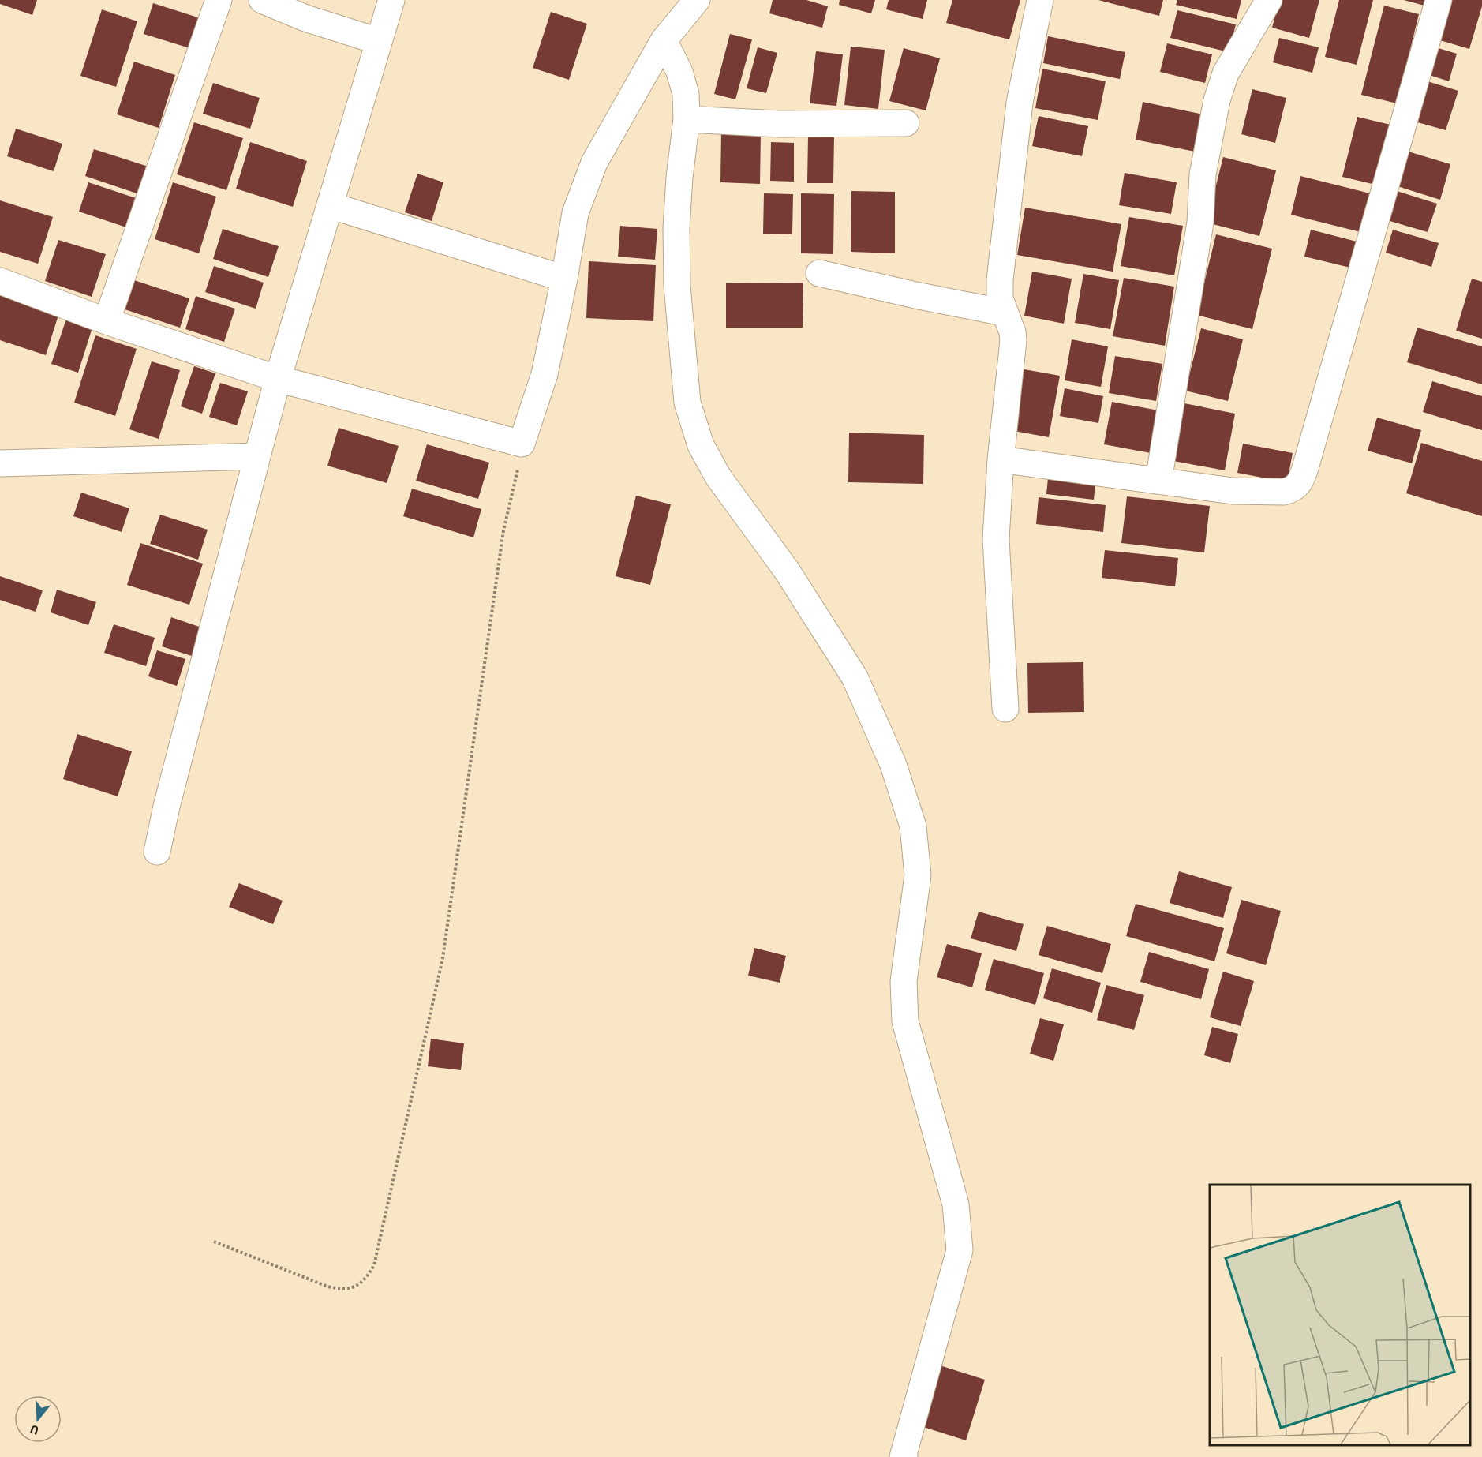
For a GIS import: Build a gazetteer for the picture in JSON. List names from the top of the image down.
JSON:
{
  "north": "bottom"
}
